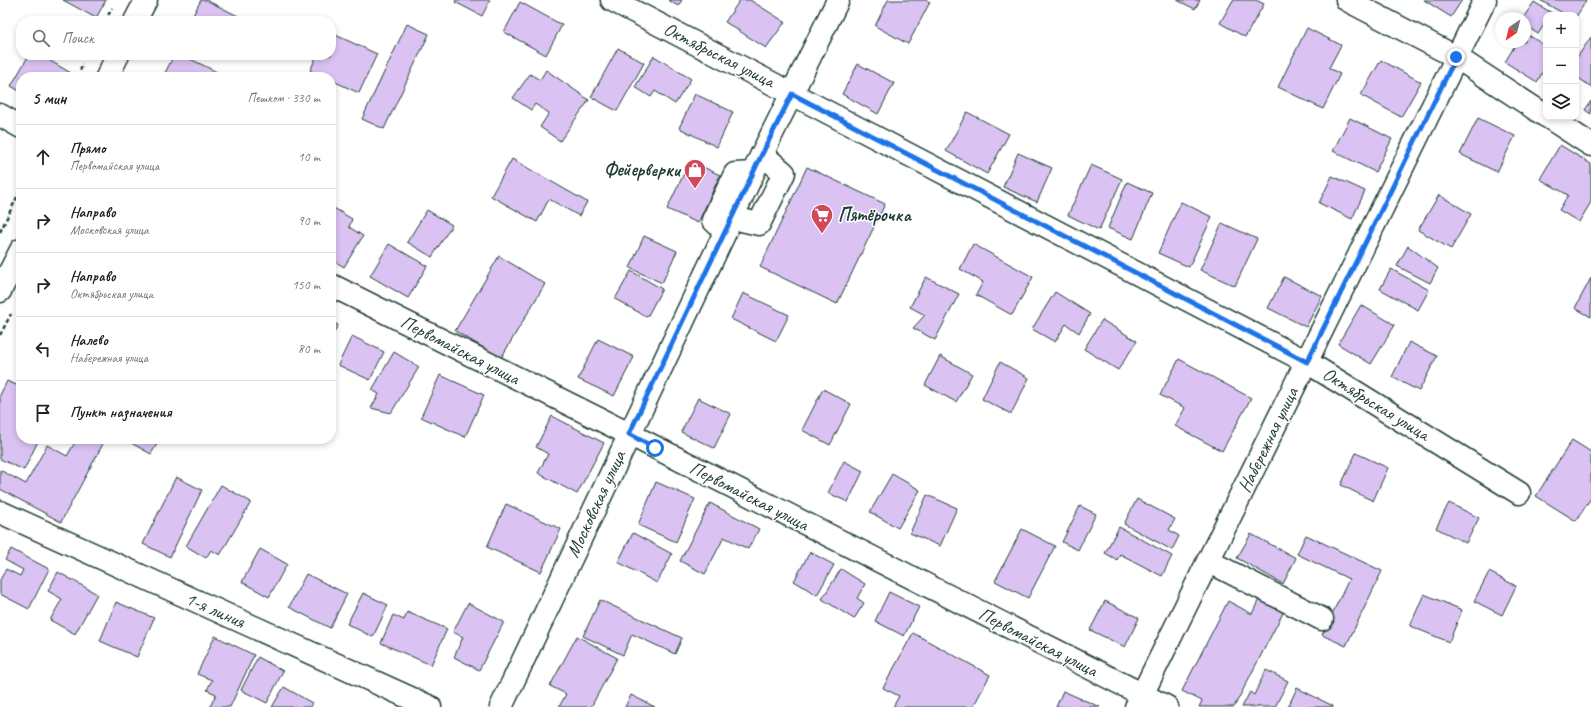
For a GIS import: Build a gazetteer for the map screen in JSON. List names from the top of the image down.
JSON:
{
  "streets": {
    "street": [
      "Октябрьская улица",
      "Первомайская улица",
      "Набережная улица",
      "Московская улица",
      "1-я линия"
    ]
  },
  "crossings": [
    ["Октябрьская улица", "Набережная улица"],
    ["Первомайская улица", "Набережная улица"],
    ["Первомайская улица", "Московская улица"]
  ],
  "places": {
    "shop": ["Фейерверки"],
    "supermarket": ["Пятёрочка"]
  },
  "north": "bottom left",
  "page": {
    "map_buttons": ["+", "−"],
    "search": "Поиск",
    "heading": ["5 мин", "Пешком · 330 m"],
    "list": [
      ["Прямо", "Первомайская улица", "10 m"],
      ["Направо", "Московская улица", "90 m"],
      ["Направо", "Октябрьская улица", "150 m"],
      ["Налево", "Набережная улица", "80 m"],
      "Пункт назначения"
    ]
  }
}
